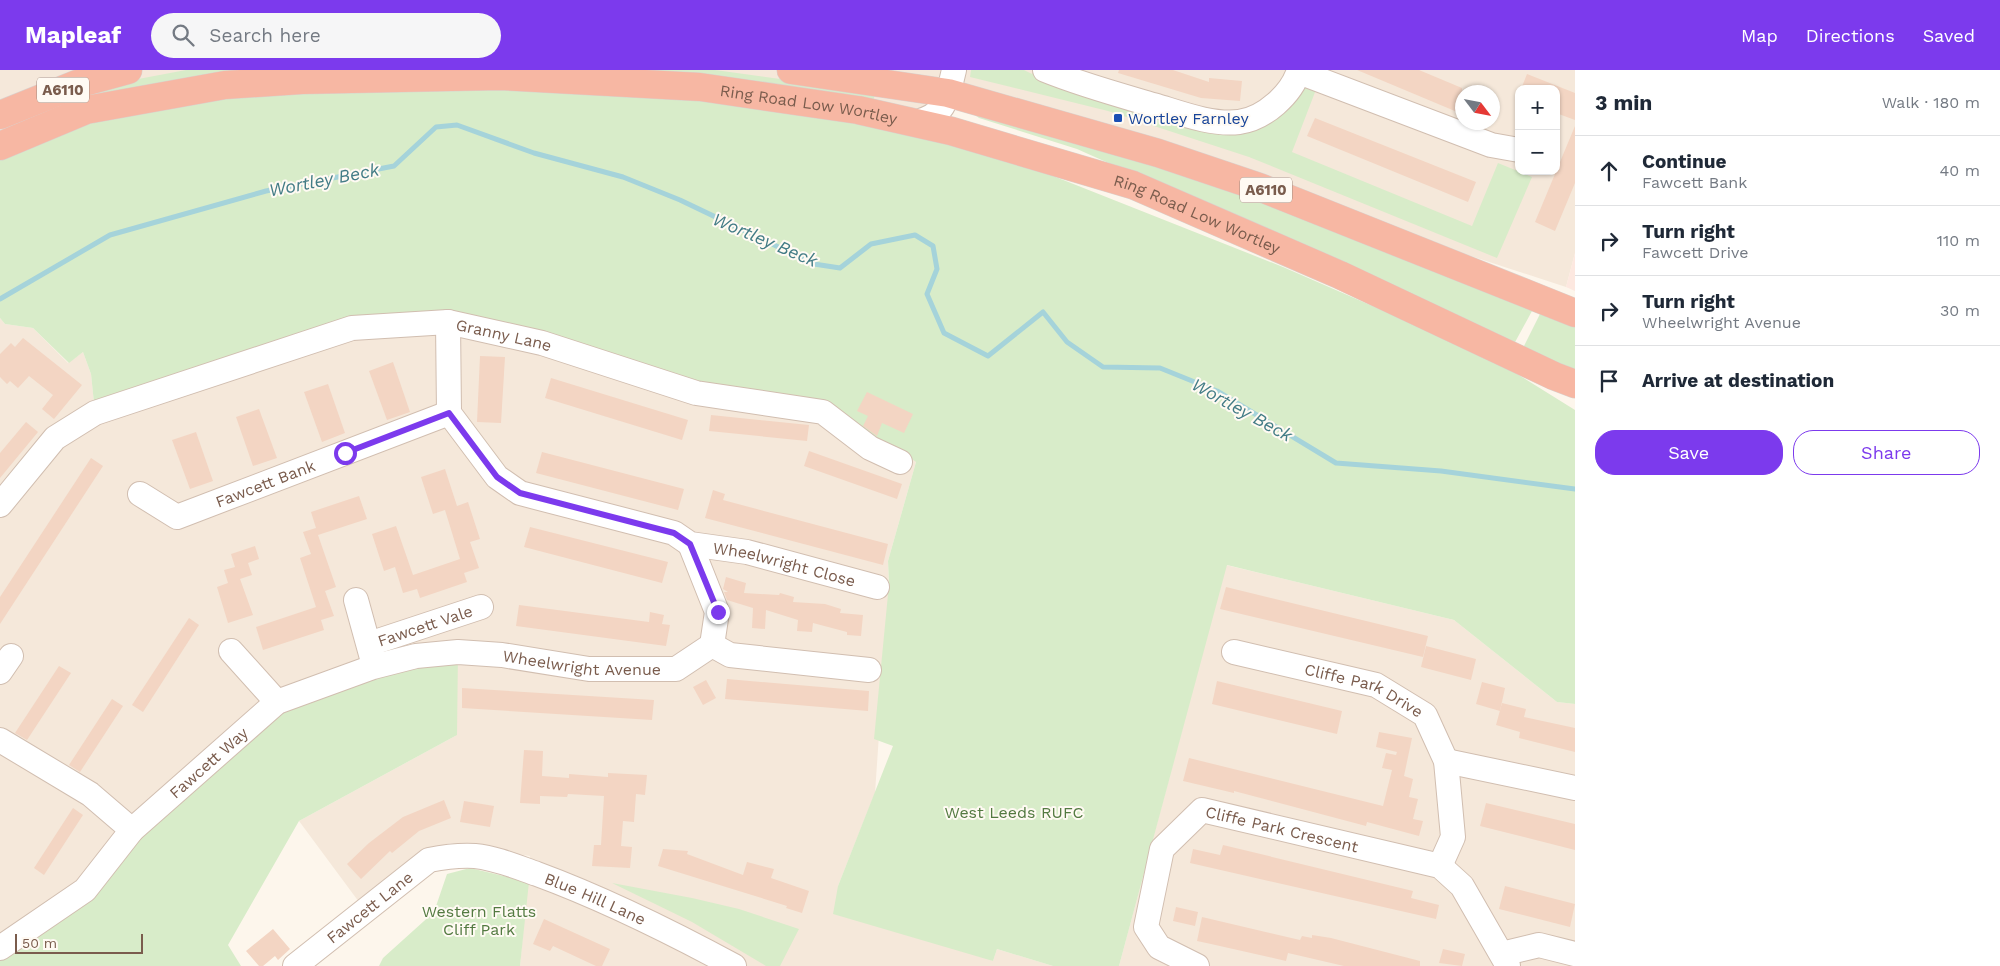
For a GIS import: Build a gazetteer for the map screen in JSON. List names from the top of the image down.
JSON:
{
  "streets": {
    "highway": ["A6110", "Ring Road Low Wortley"],
    "street": [
      "Granny Lane",
      "Fawcett Bank",
      "Wheelwright Close",
      "Fawcett Vale",
      "Wheelwright Avenue",
      "Cliffe Park Drive",
      "Fawcett Way",
      "Cliffe Park Crescent",
      "Blue Hill Lane",
      "Fawcett Lane"
    ]
  },
  "crossings": [
    ["Fawcett Vale", "Fawcett Way"],
    ["Wheelwright Avenue", "Fawcett Way"],
    ["Cliffe Park Drive", "Cliffe Park Crescent"],
    ["Blue Hill Lane", "Fawcett Lane"]
  ],
  "water": ["Wortley Beck"],
  "parks": ["West Leeds RUFC", "Western Flatts Cliff Park"],
  "places": {
    "transit": ["Wortley Farnley"]
  },
  "scale_bar": "50 m",
  "north": "bottom right",
  "page": {
    "header": "Mapleaf",
    "search": "Search here",
    "nav": ["Map", "Directions", "Saved"],
    "heading": ["3 min", "Walk · 180 m"],
    "map_buttons": ["+", "−"],
    "list": [
      ["Continue", "Fawcett Bank", "40 m"],
      ["Turn right", "Fawcett Drive", "110 m"],
      ["Turn right", "Wheelwright Avenue", "30 m"],
      "Arrive at destination"
    ],
    "buttons": ["Save", "Share"],
    "scale": "50 m"
  }
}
